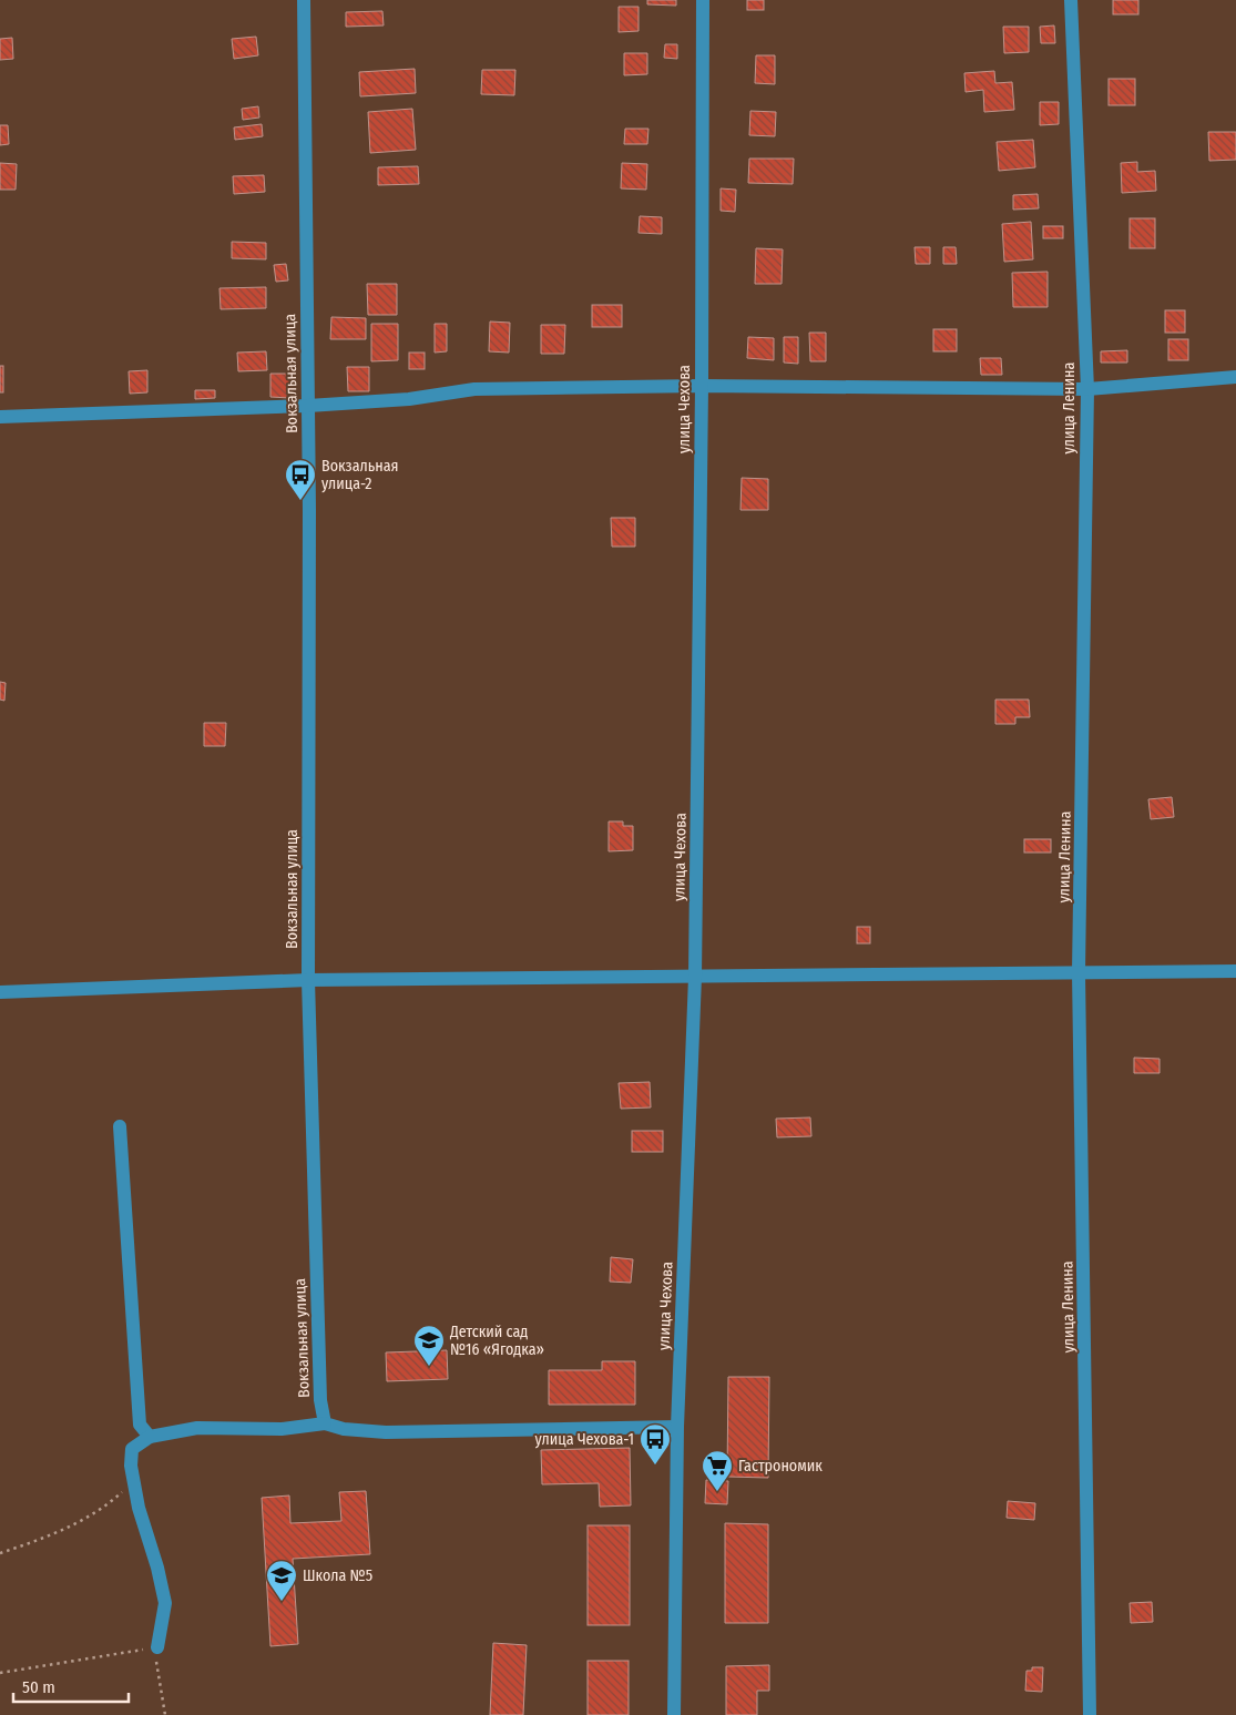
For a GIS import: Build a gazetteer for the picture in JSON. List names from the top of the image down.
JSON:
{
  "streets": {
    "street": ["Вокзальная улица", "улица Ленина", "улица Чехова"]
  },
  "places": {
    "bus stop": ["Вокзальная улица-2", "улица Чехова-1"],
    "school or university": ["Детский сад №16 «Ягодка»", "Школа №5"],
    "supermarket": ["Гастрономик"]
  },
  "scale_bar": "50 m"
}
